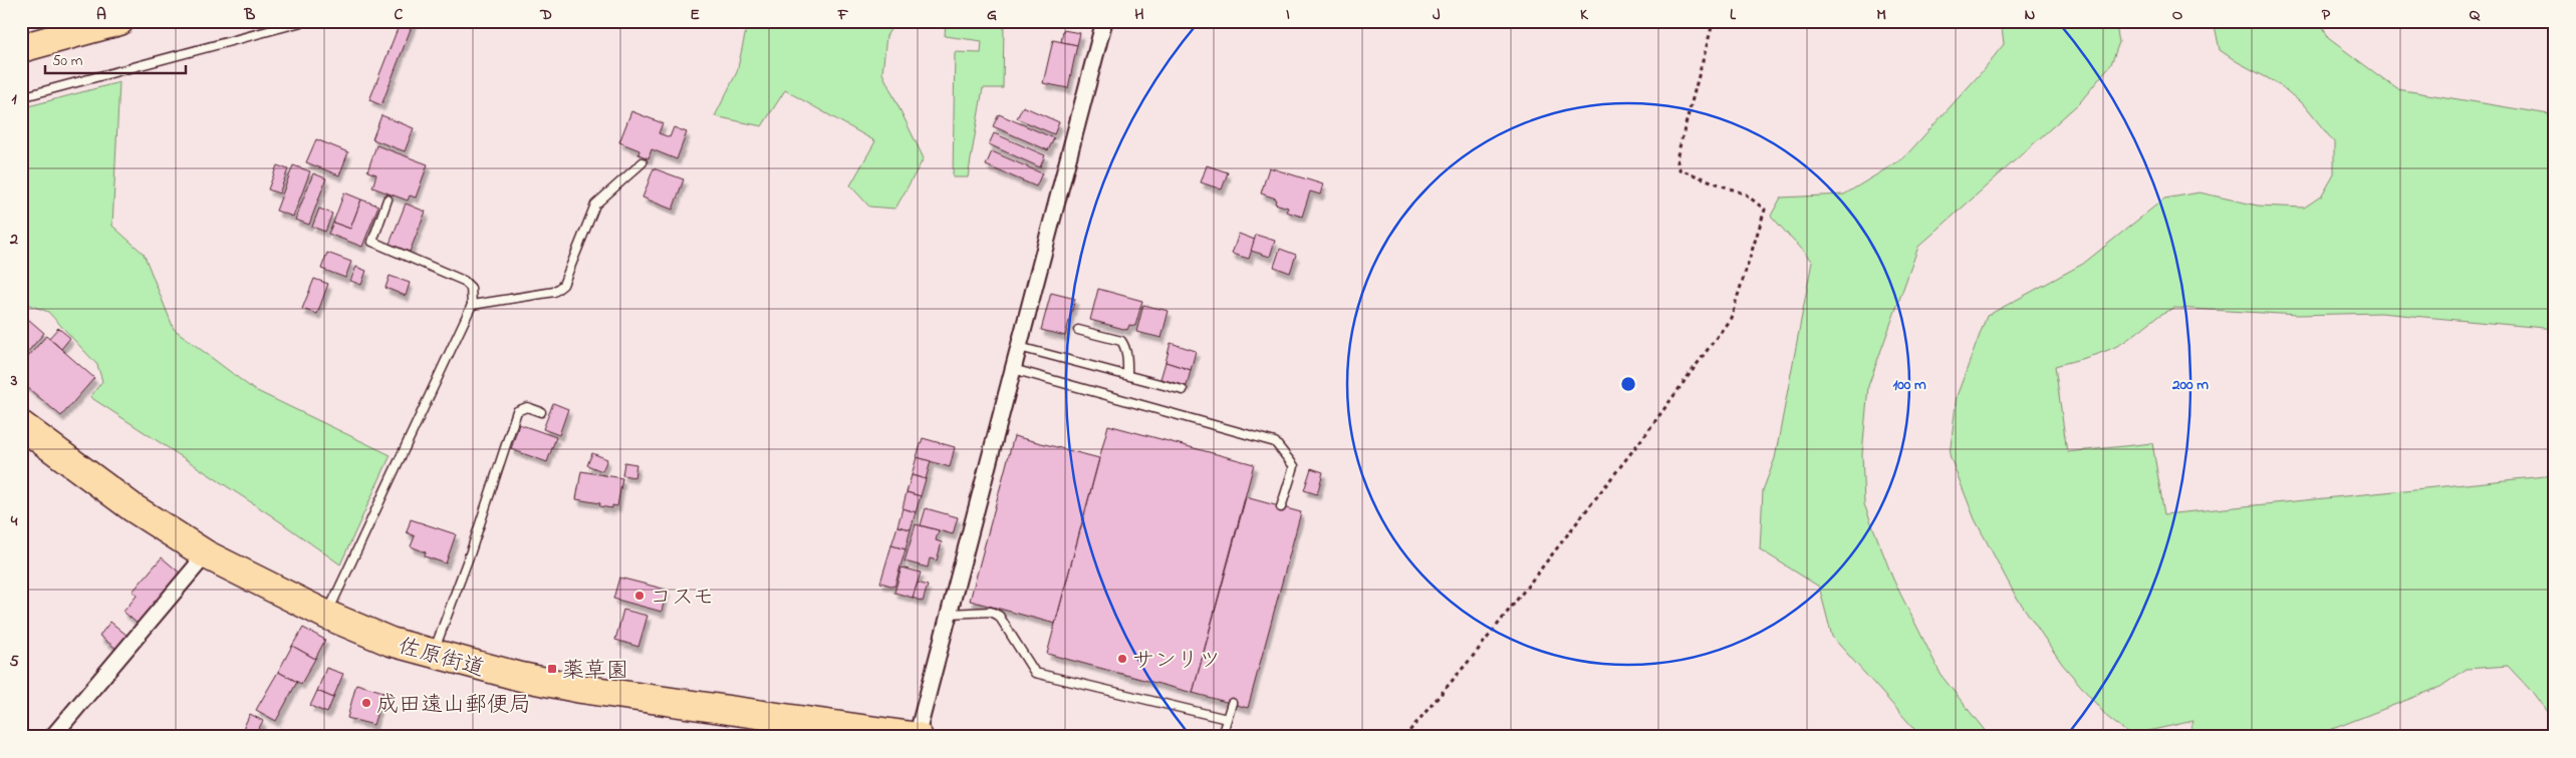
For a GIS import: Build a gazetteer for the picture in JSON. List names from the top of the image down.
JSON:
{
  "streets": {
    "highway": ["佐原街道"]
  },
  "places": {
    "other": ["コスモ", "サンリツ", "成田遠山郵便局"],
    "transit": ["薬草園"]
  },
  "scale_bar": "50 m",
  "grid": {
    "columns": [
      "A",
      "B",
      "C",
      "D",
      "E",
      "F",
      "G",
      "H",
      "I",
      "J",
      "K",
      "L",
      "M",
      "N",
      "O",
      "P",
      "Q"
    ],
    "rows": [
      "1",
      "2",
      "3",
      "4",
      "5"
    ]
  },
  "rings": ["100 m", "200 m"]
}
